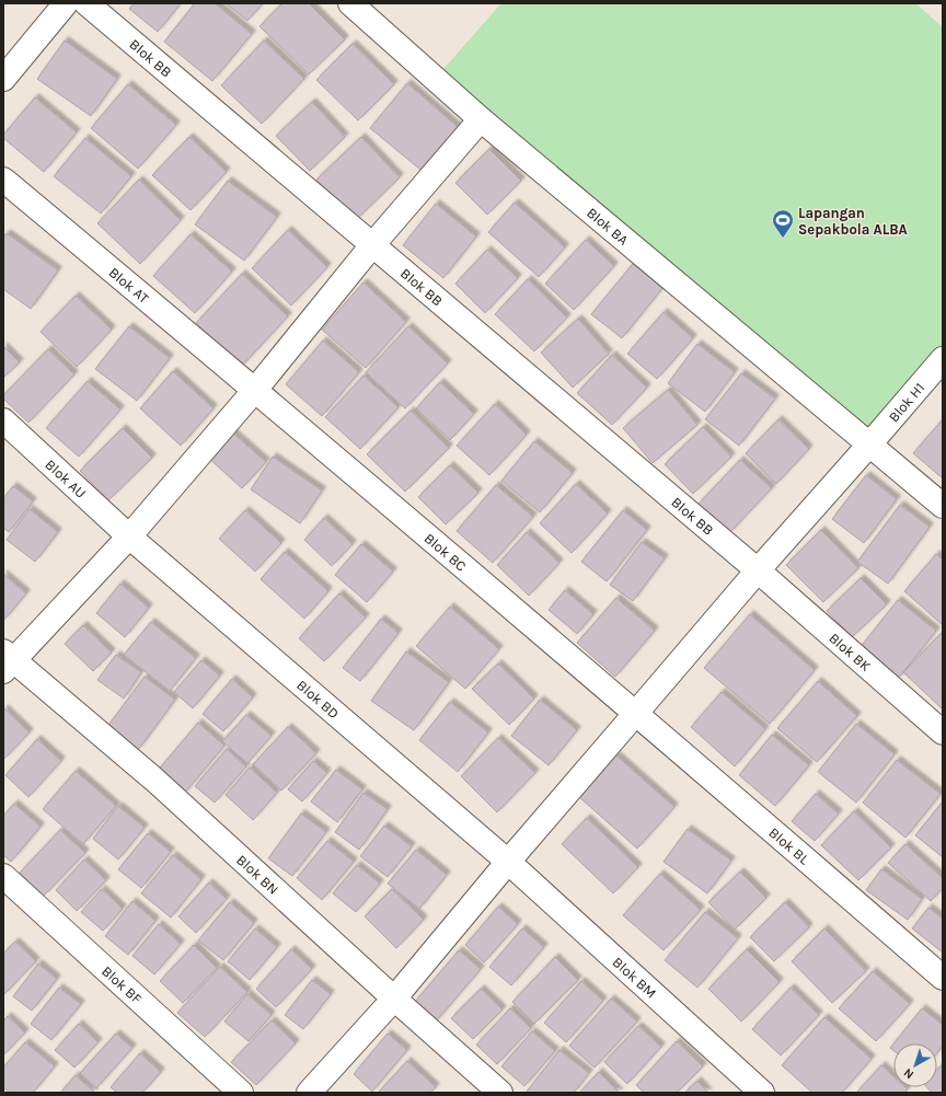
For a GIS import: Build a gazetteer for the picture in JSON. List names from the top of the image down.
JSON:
{
  "streets": {
    "street": [
      "Blok BB",
      "Blok BA",
      "Blok AT",
      "Blok H1",
      "Blok AU",
      "Blok BC",
      "Blok BK",
      "Blok BD",
      "Blok BL",
      "Blok BN",
      "Blok BM",
      "Blok BF"
    ]
  },
  "crossings": [
    ["Blok BB", "Blok H1"],
    ["Blok BB", "Blok BK"],
    ["Blok BA", "Blok H1"],
    ["Blok AT", "Blok BC"],
    ["Blok H1", "Blok BC"],
    ["Blok H1", "Blok BK"],
    ["Blok H1", "Blok BD"],
    ["Blok H1", "Blok BL"],
    ["Blok H1", "Blok BN"],
    ["Blok H1", "Blok BM"],
    ["Blok AU", "Blok BD"],
    ["Blok BC", "Blok BL"],
    ["Blok BD", "Blok BM"]
  ],
  "places": {
    "sports": ["Lapangan Sepakbola ALBA"]
  },
  "north": "bottom left"
}
